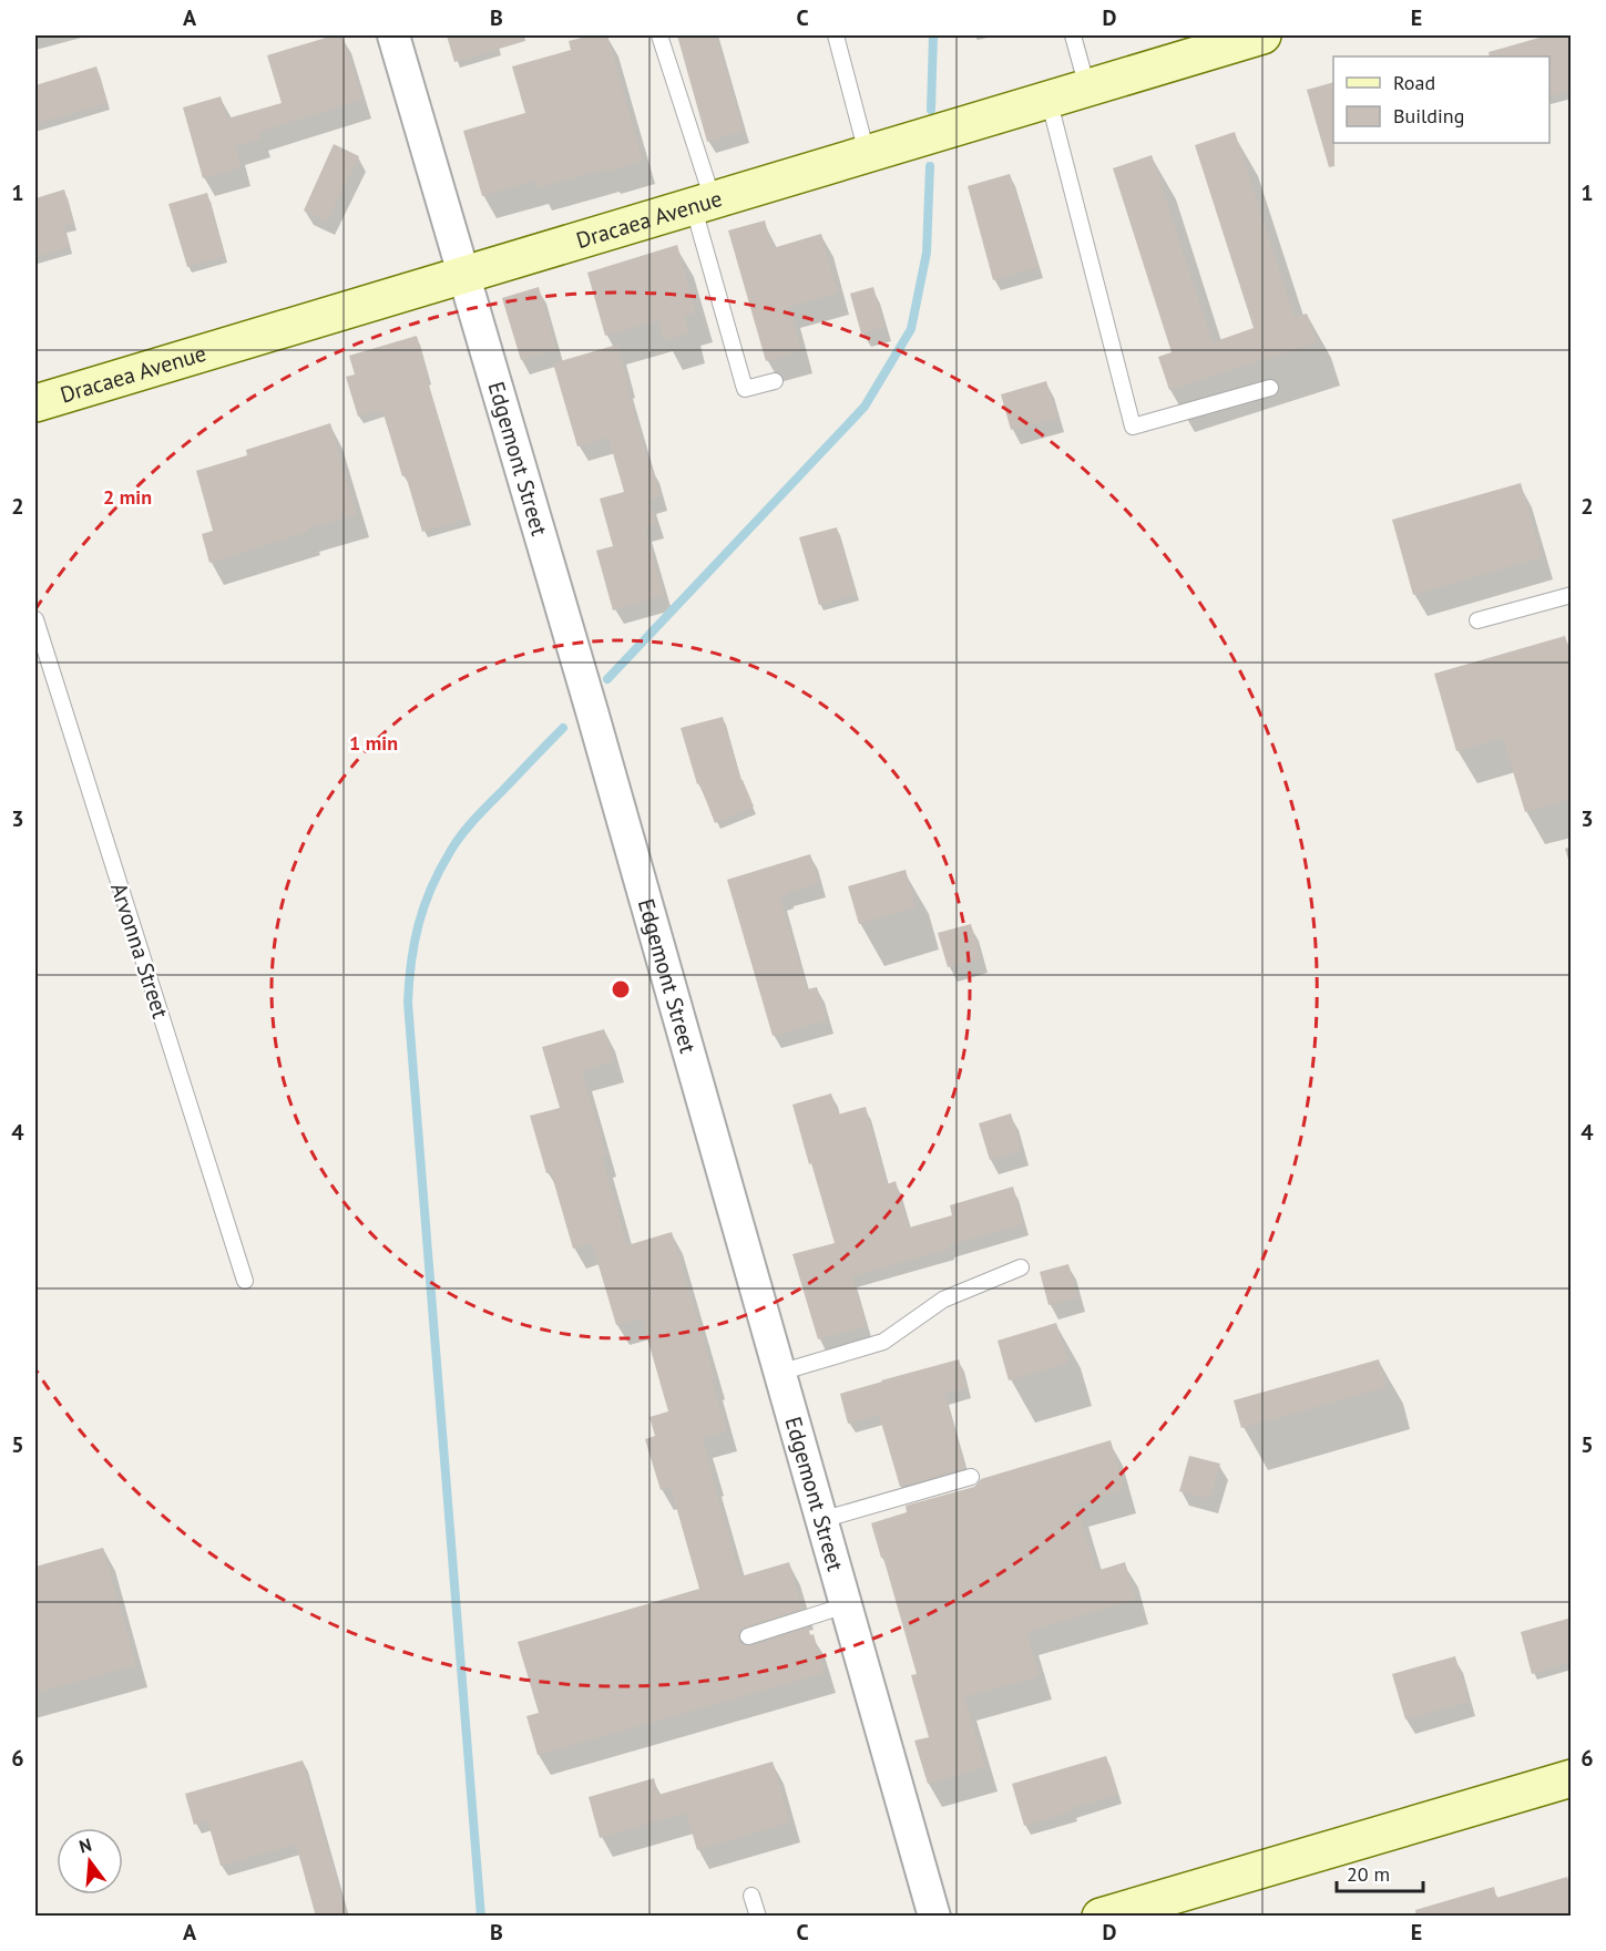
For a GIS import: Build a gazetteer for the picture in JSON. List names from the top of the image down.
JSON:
{
  "streets": {
    "street": ["Dracaea Avenue", "Edgemont Street"],
    "lane": ["Arvonna Street"]
  },
  "crossings": [
    ["Dracaea Avenue", "Edgemont Street"]
  ],
  "legend": ["Road", "Building"],
  "scale_bar": "20 m",
  "north": "top",
  "grid": {
    "columns": [
      "A",
      "B",
      "C",
      "D",
      "E"
    ],
    "rows": [
      "1",
      "2",
      "3",
      "4",
      "5",
      "6"
    ]
  },
  "rings": ["2 min", "1 min"]
}
